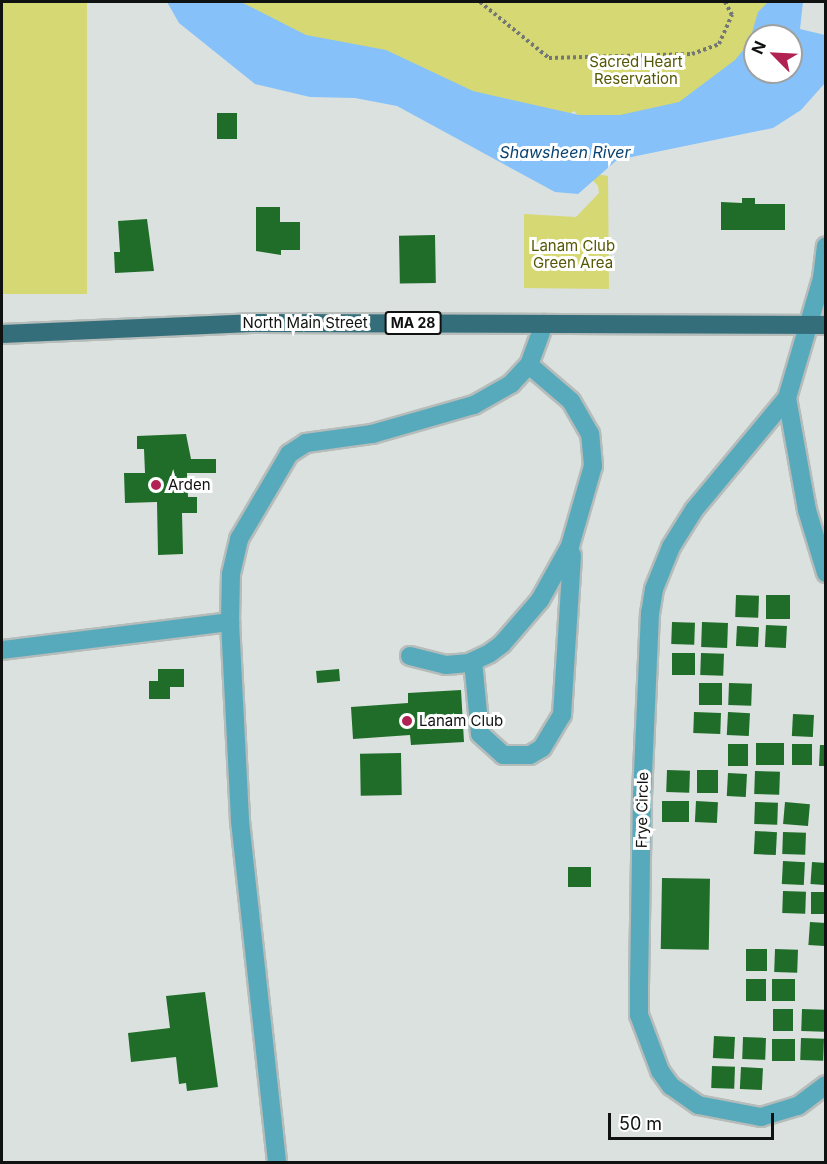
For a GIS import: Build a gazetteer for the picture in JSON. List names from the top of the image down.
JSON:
{
  "streets": {
    "main road": ["North Main Street", "MA 28"],
    "street": ["Frye Circle"]
  },
  "crossings": [
    ["North Main Street", "Frye Circle"]
  ],
  "water": ["Shawsheen River"],
  "parks": ["Sacred Heart Reservation", "Lanam Club Green Area"],
  "places": ["Arden", "Lanam Club"],
  "scale_bar": "50 m",
  "north": "top left"
}
